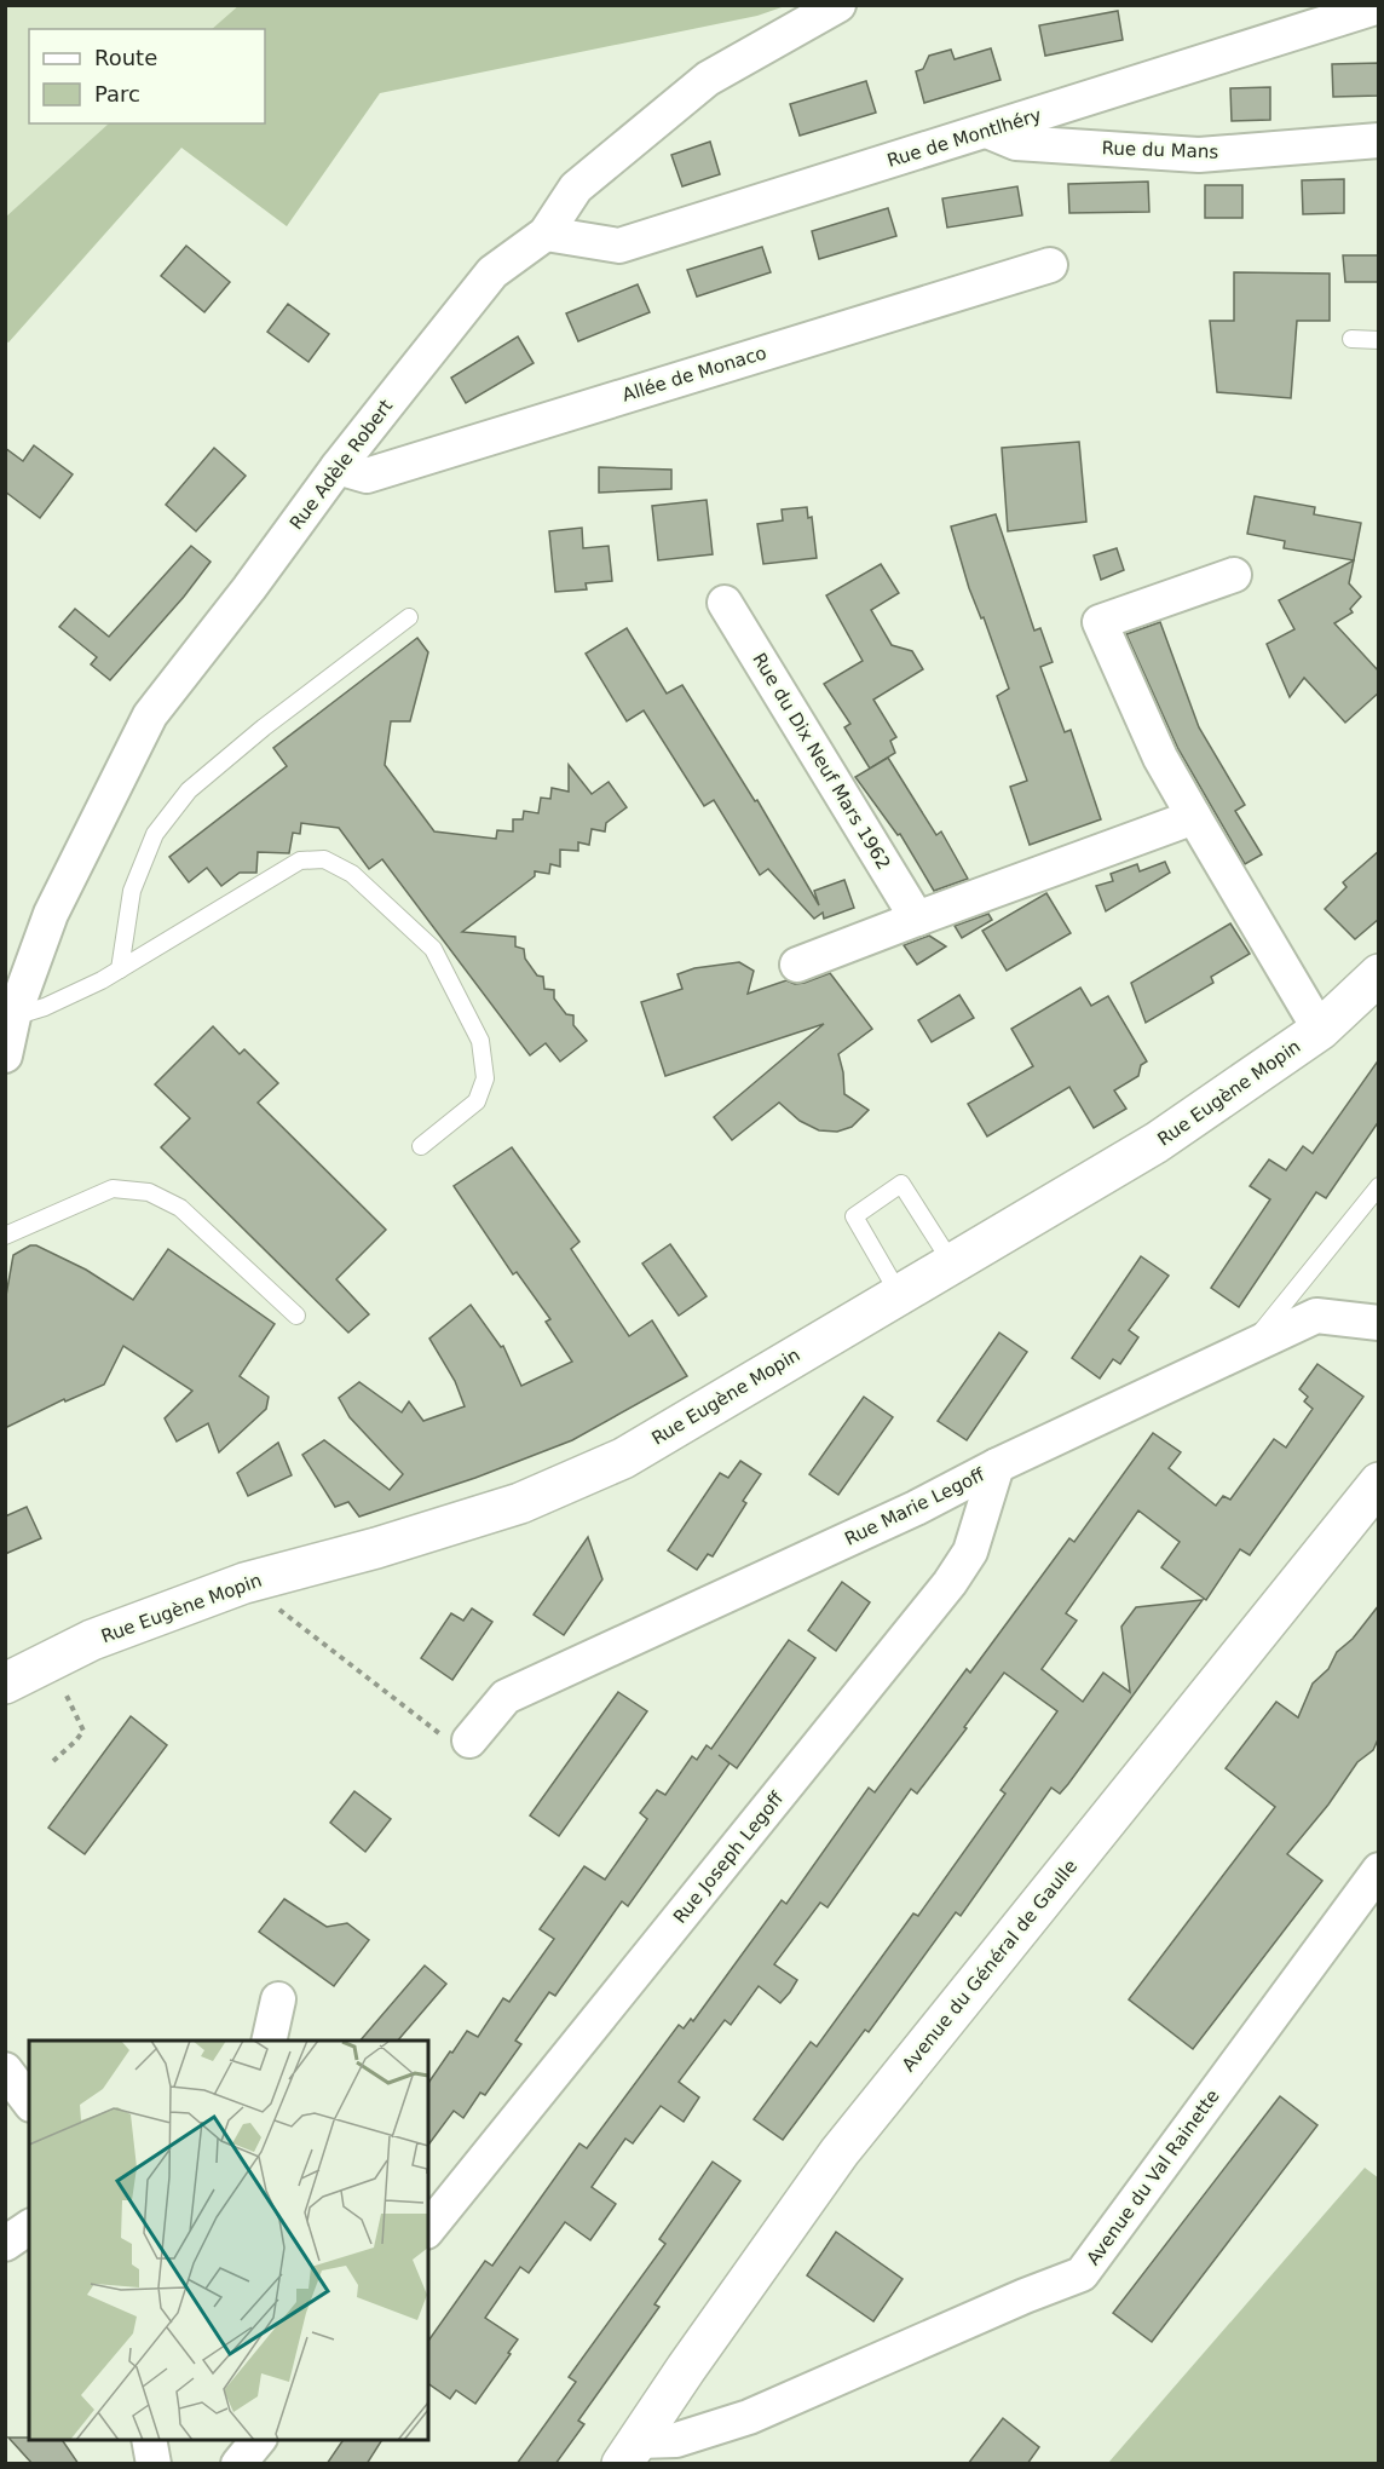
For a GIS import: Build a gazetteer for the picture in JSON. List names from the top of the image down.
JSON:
{
  "streets": {
    "main road": ["Rue Eugène Mopin", "Avenue du Général de Gaulle"],
    "street": [
      "Rue de Montlhéry",
      "Rue du Mans",
      "Allée de Monaco",
      "Rue Adèle Robert",
      "Rue du Dix Neuf Mars 1962",
      "Rue Marie Legoff",
      "Rue Joseph Legoff",
      "Avenue du Val Rainette"
    ]
  },
  "crossings": [
    ["Rue de Montlhéry", "Rue du Mans"],
    ["Rue de Montlhéry", "Rue Adèle Robert"],
    ["Allée de Monaco", "Rue Adèle Robert"],
    ["Rue Marie Legoff", "Rue Joseph Legoff"],
    ["Avenue du Général de Gaulle", "Avenue du Val Rainette"]
  ],
  "legend": ["Route", "Parc"]
}
